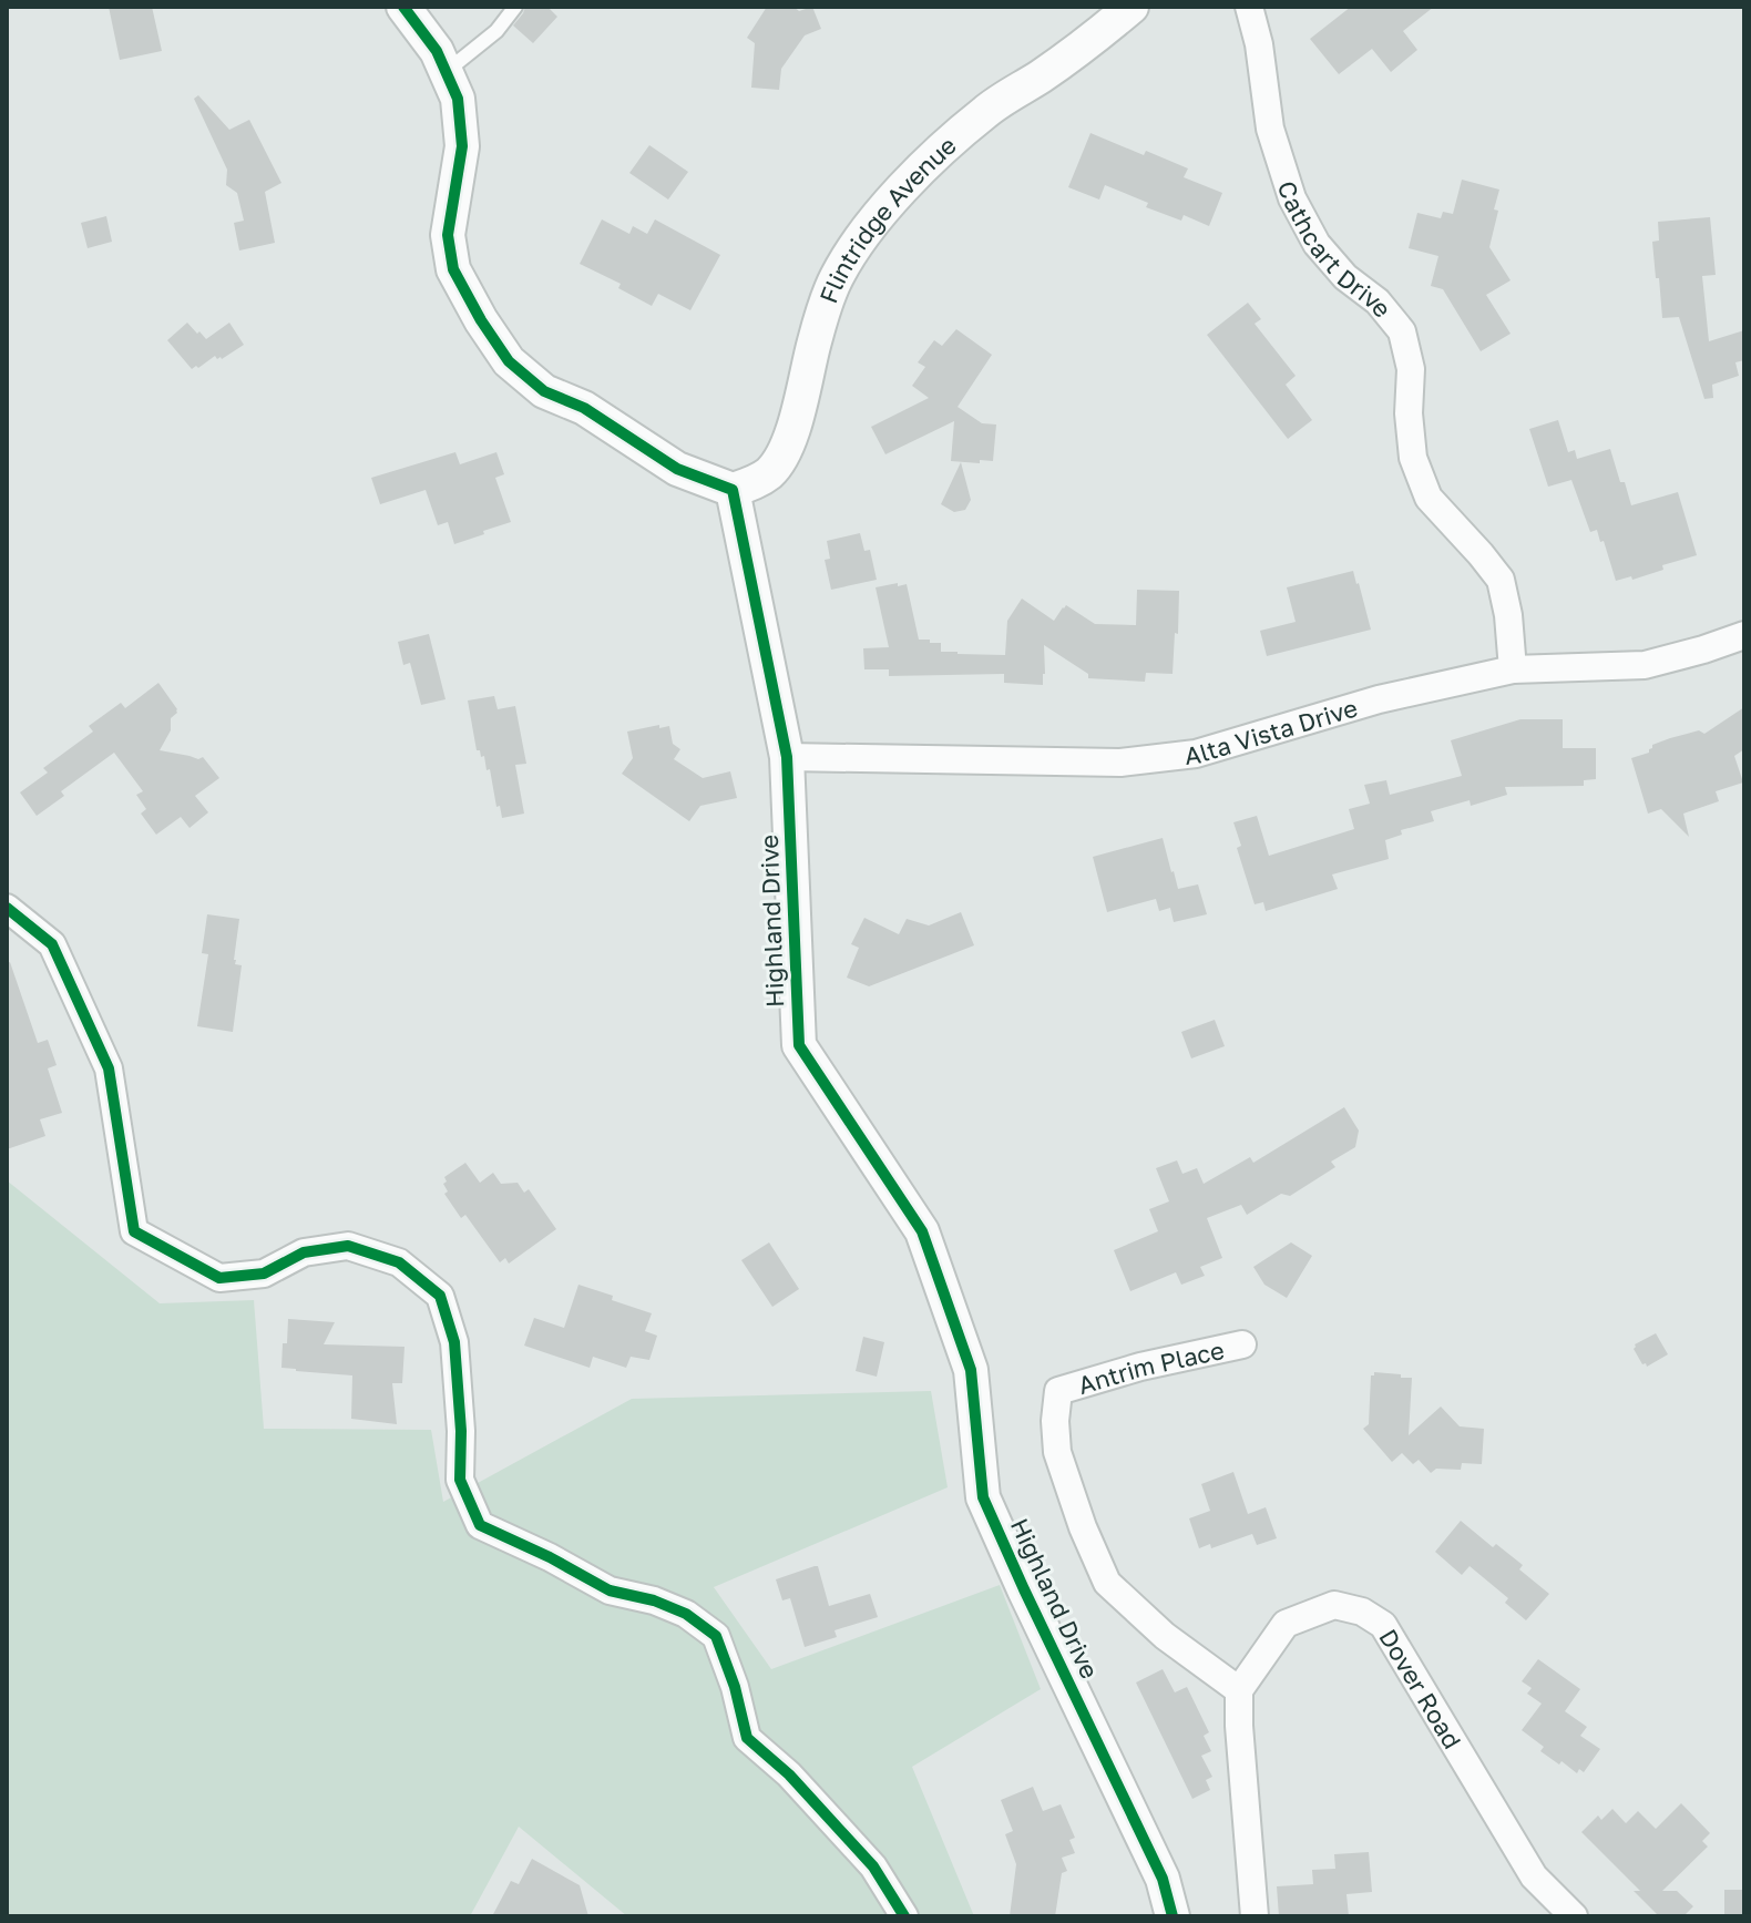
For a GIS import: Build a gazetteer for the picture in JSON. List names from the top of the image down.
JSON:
{
  "streets": {
    "street": [
      "Flintridge Avenue",
      "Cathcart Drive",
      "Alta Vista Drive",
      "Highland Drive",
      "Antrim Place",
      "Dover Road"
    ]
  },
  "crossings": [
    ["Flintridge Avenue", "Highland Drive"],
    ["Cathcart Drive", "Alta Vista Drive"],
    ["Alta Vista Drive", "Highland Drive"],
    ["Antrim Place", "Dover Road"]
  ]
}
